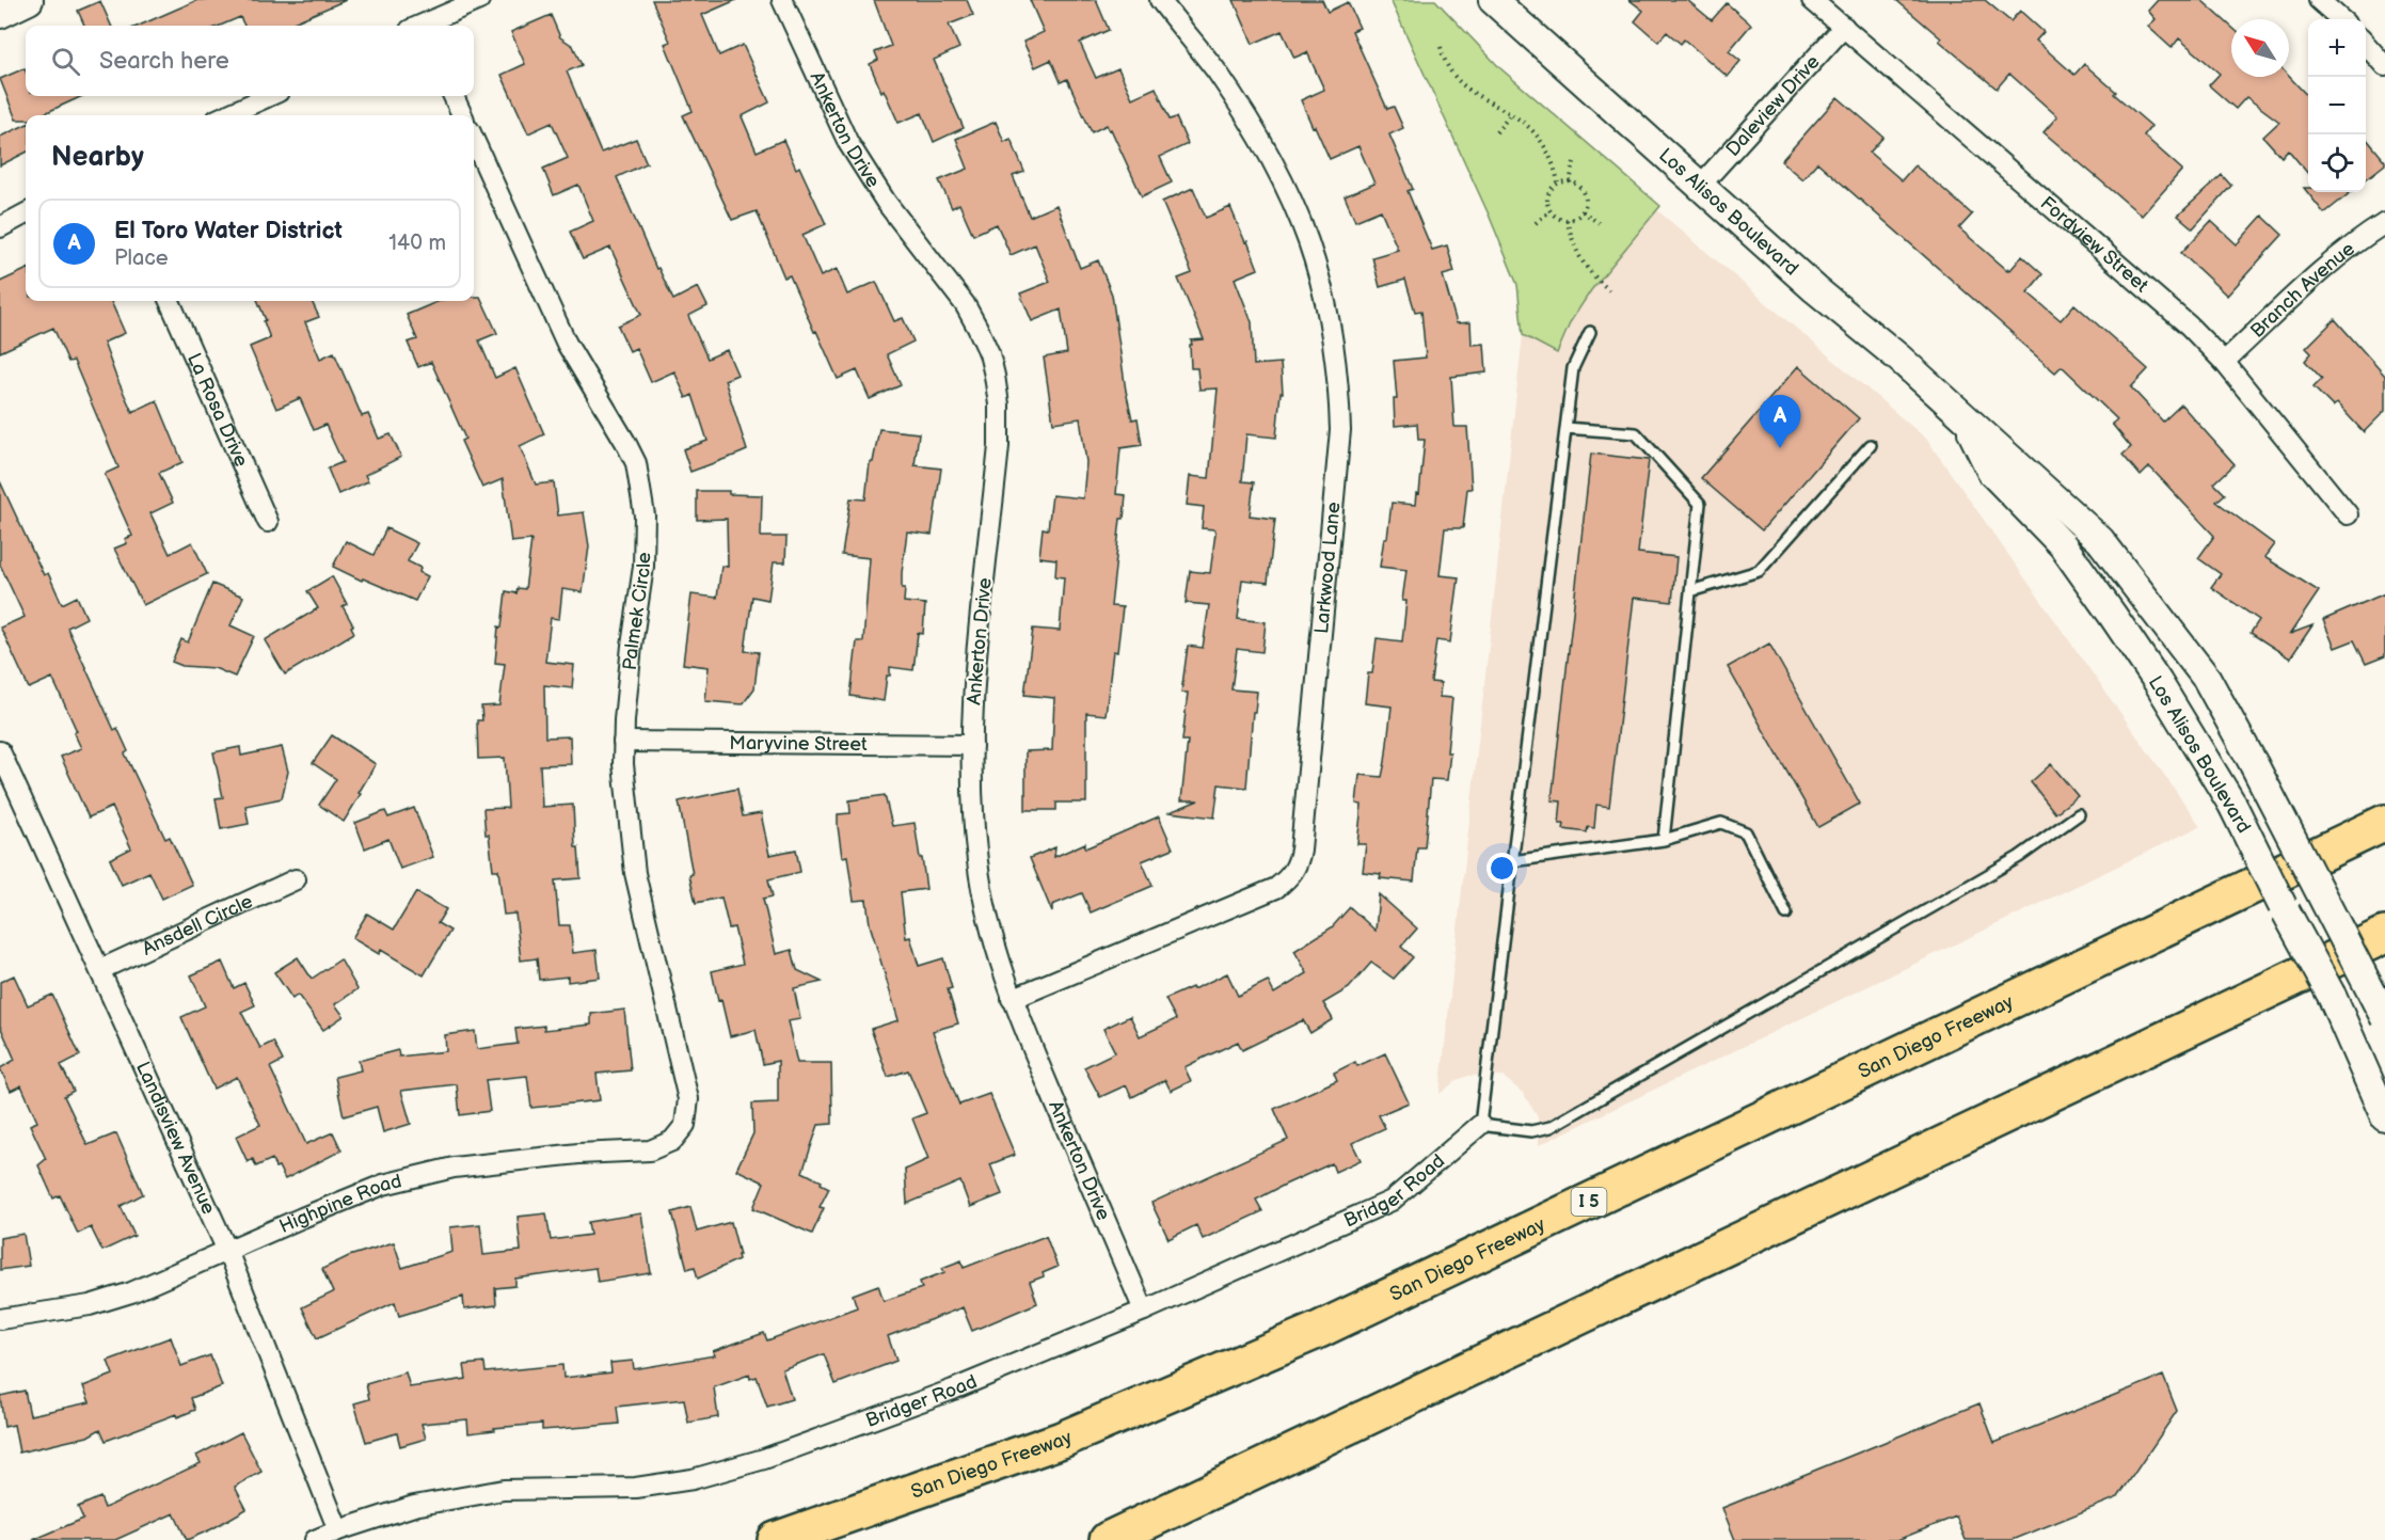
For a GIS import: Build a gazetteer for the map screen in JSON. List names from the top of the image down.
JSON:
{
  "streets": {
    "highway": ["San Diego Freeway", "I 5"],
    "main road": ["Los Alisos Boulevard"],
    "street": [
      "Daleview Drive",
      "Ankerton Drive",
      "Fordview Street",
      "Branch Avenue",
      "La Rosa Drive",
      "Larkwood Lane",
      "Palmek Circle",
      "Maryvine Street",
      "Ansdell Circle",
      "Landisview Avenue",
      "Bridger Road",
      "Highpine Road"
    ]
  },
  "crossings": [
    ["Daleview Drive", "Los Alisos Boulevard"],
    ["Daleview Drive", "Fordview Street"],
    ["Ankerton Drive", "Larkwood Lane"],
    ["Ankerton Drive", "Maryvine Street"],
    ["Ankerton Drive", "Bridger Road"],
    ["Fordview Street", "Branch Avenue"],
    ["Palmek Circle", "Maryvine Street"],
    ["Palmek Circle", "Highpine Road"],
    ["Ansdell Circle", "Landisview Avenue"],
    ["Landisview Avenue", "Bridger Road"],
    ["Landisview Avenue", "Highpine Road"]
  ],
  "north": "top left",
  "page": {
    "map_buttons": ["+", "−"],
    "search": "Search here",
    "heading": "Nearby",
    "list": [
      {
        "mark": "A",
        "name": "El Toro Water District",
        "note": "Place",
        "value": "140 m"
      }
    ],
    "pins": "A"
  }
}
